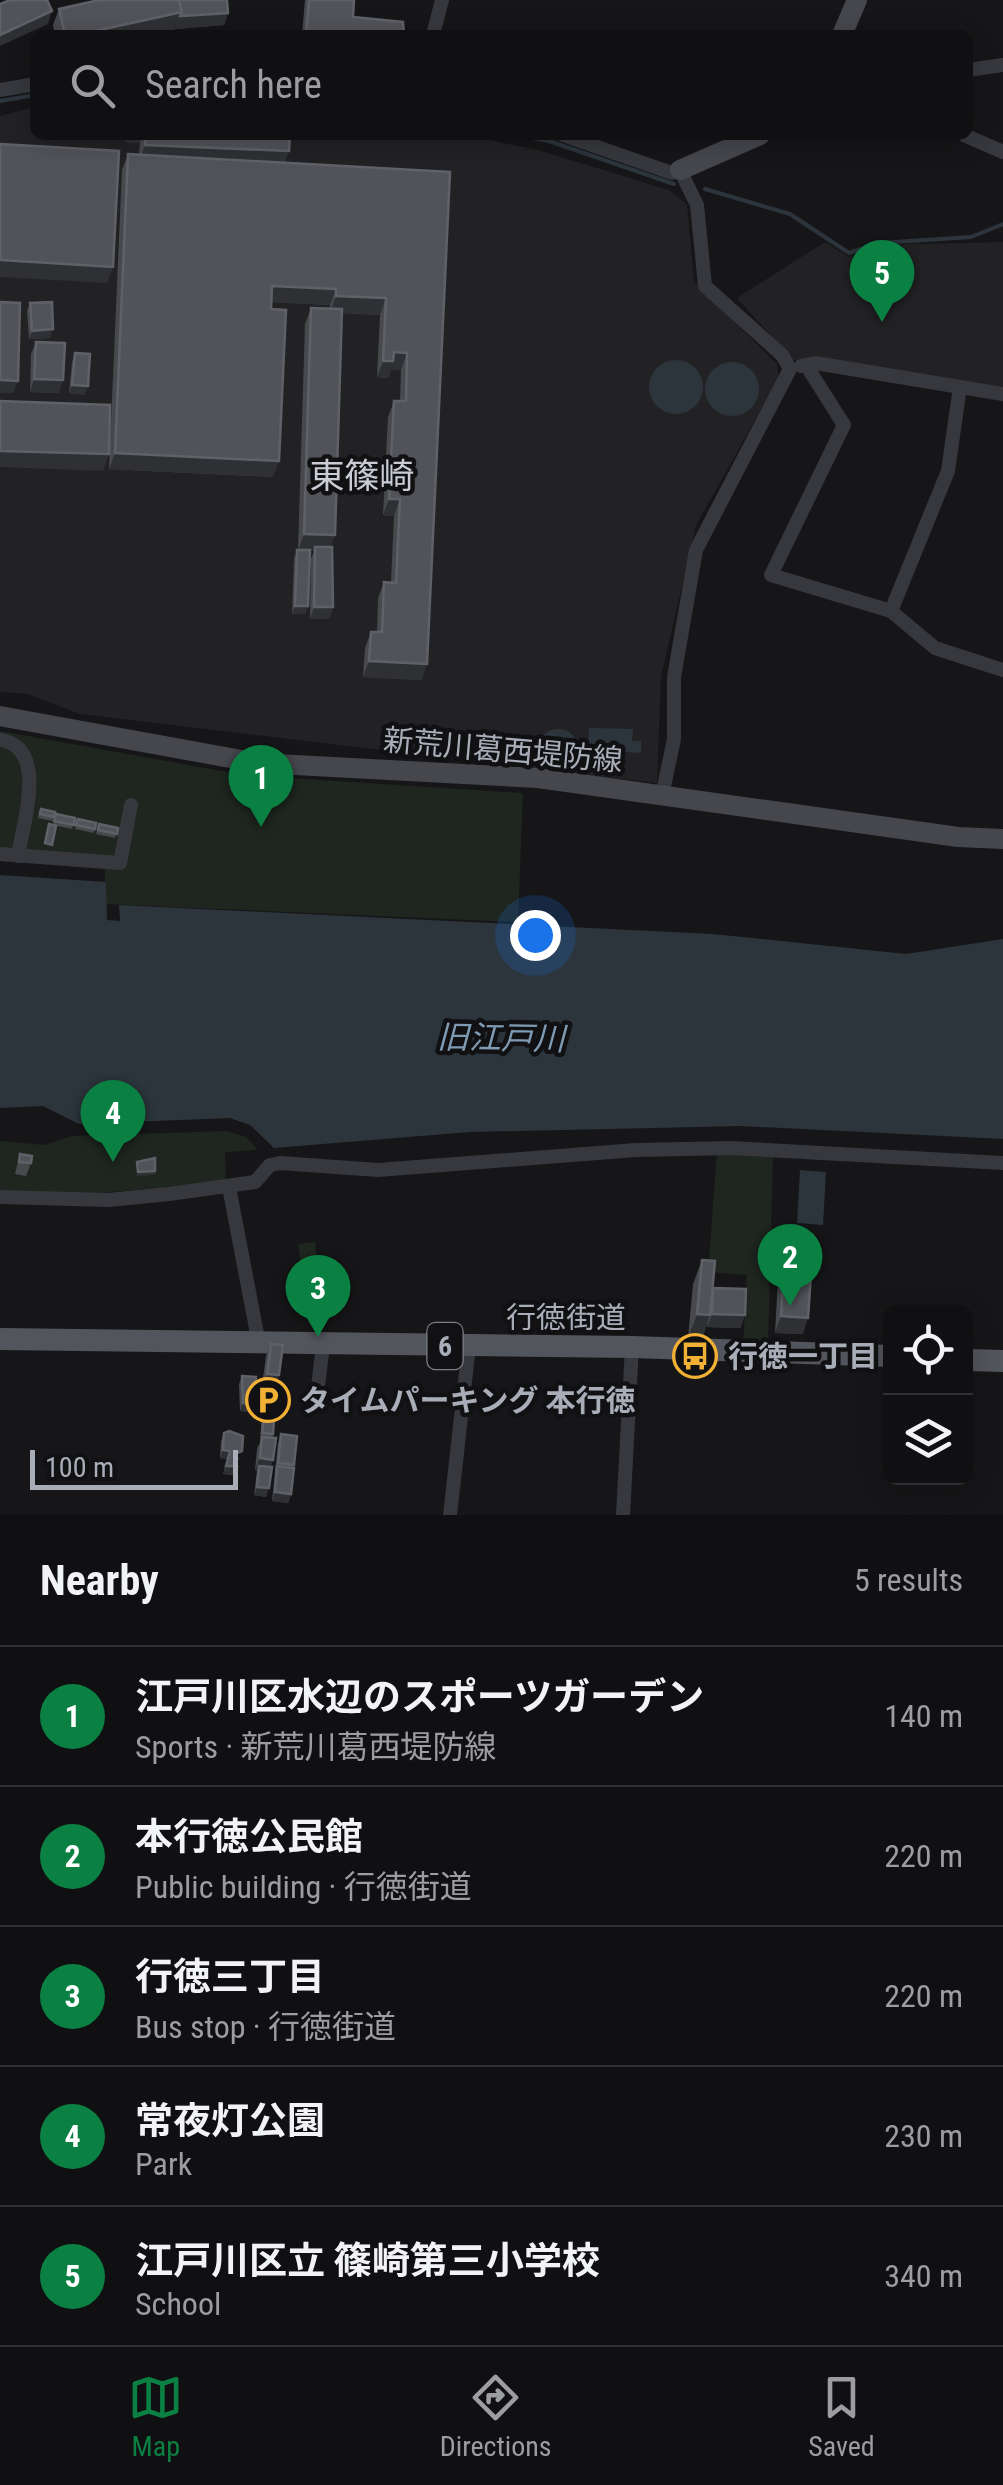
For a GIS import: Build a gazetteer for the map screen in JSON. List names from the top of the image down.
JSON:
{
  "streets": {
    "main road": ["新荒川葛西堤防線", "行徳街道", "6"]
  },
  "districts": ["東篠崎"],
  "water": ["旧江戸川"],
  "places": {
    "bus stop": ["行徳一丁目"],
    "parking": ["タイムパーキング 本行徳"]
  },
  "scale_bar": "100 m",
  "page": {
    "search": "Search here",
    "pins": [
      "5",
      "1",
      "4",
      "2",
      "3"
    ],
    "scale": "100 m",
    "heading": ["Nearby", "5 results"],
    "list": [
      {
        "mark": "1",
        "name": "江戸川区水辺のスポーツガーデン",
        "note": "Sports · 新荒川葛西堤防線",
        "value": "140 m"
      },
      {
        "mark": "2",
        "name": "本行徳公民館",
        "note": "Public building · 行徳街道",
        "value": "220 m"
      },
      {
        "mark": "3",
        "name": "行徳三丁目",
        "note": "Bus stop · 行徳街道",
        "value": "220 m"
      },
      {
        "mark": "4",
        "name": "常夜灯公園",
        "note": "Park",
        "value": "230 m"
      },
      {
        "mark": "5",
        "name": "江戸川区立 篠崎第三小学校",
        "note": "School",
        "value": "340 m"
      }
    ],
    "nav": ["Map", "Directions", "Saved"]
  }
}
